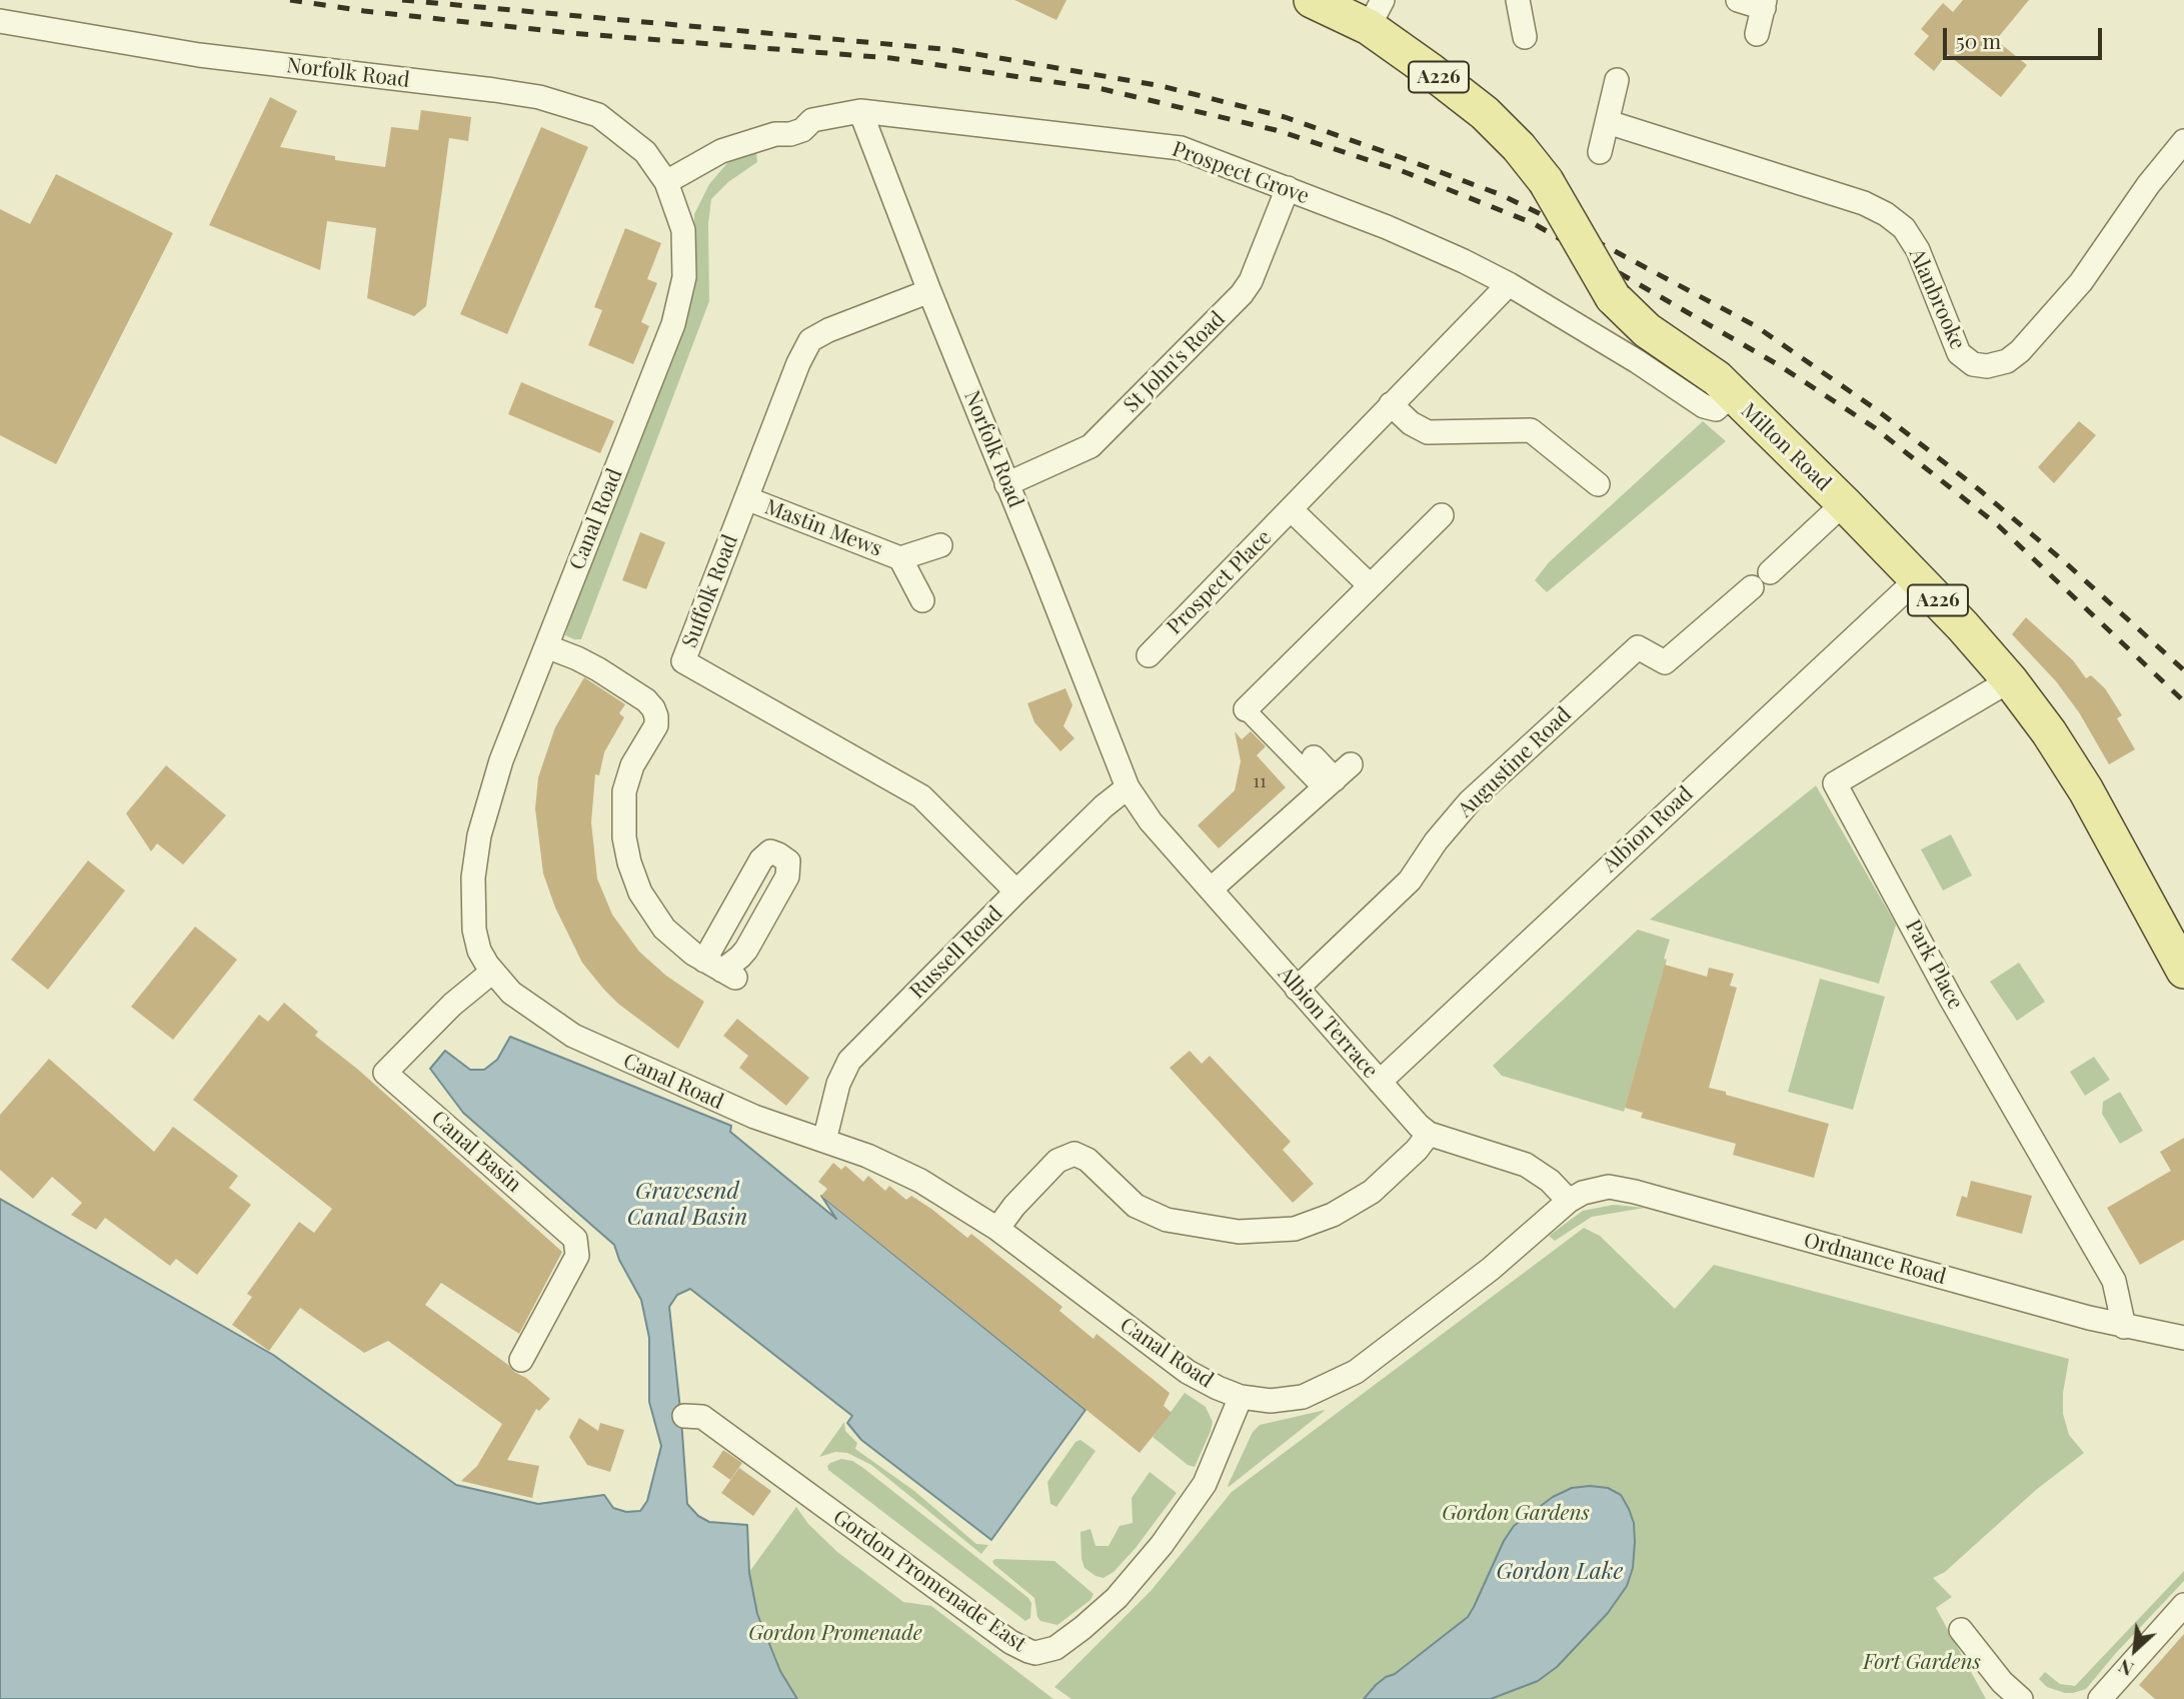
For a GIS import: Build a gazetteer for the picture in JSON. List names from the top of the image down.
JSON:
{
  "streets": {
    "main road": ["A226", "Milton Road"],
    "street": [
      "Norfolk Road",
      "Prospect Grove",
      "Alanbrooke",
      "St John's Road",
      "Canal Road",
      "Mastin Mews",
      "Prospect Place",
      "Suffolk Road",
      "Augustine Road",
      "Albion Road",
      "Russell Road",
      "Park Place",
      "Albion Terrace",
      "Canal Basin",
      "Ordnance Road",
      "Gordon Promenade East"
    ]
  },
  "crossings": [
    ["Norfolk Road", "Prospect Grove"],
    ["Norfolk Road", "St John's Road"],
    ["Norfolk Road", "Canal Road"],
    ["Norfolk Road", "Suffolk Road"],
    ["Norfolk Road", "Russell Road"],
    ["Norfolk Road", "Albion Terrace"],
    ["Prospect Grove", "St John's Road"],
    ["Prospect Grove", "Milton Road"],
    ["Prospect Grove", "Canal Road"],
    ["Prospect Grove", "Prospect Place"],
    ["Milton Road", "Augustine Road"],
    ["Milton Road", "Albion Road"],
    ["Milton Road", "Park Place"],
    ["Canal Road", "Russell Road"],
    ["Canal Road", "Albion Terrace"],
    ["Canal Road", "Canal Basin"],
    ["Canal Road", "Ordnance Road"],
    ["Canal Road", "Gordon Promenade East"],
    ["Mastin Mews", "Suffolk Road"],
    ["Suffolk Road", "Russell Road"],
    ["Augustine Road", "Albion Terrace"],
    ["Albion Road", "Albion Terrace"],
    ["Russell Road", "Albion Terrace"],
    ["Park Place", "Ordnance Road"],
    ["Albion Terrace", "Ordnance Road"]
  ],
  "water": ["Gravesend Canal Basin", "Gordon Lake"],
  "parks": ["Gordon Gardens", "Gordon Promenade", "Fort Gardens"],
  "house_numbers": ["11"],
  "scale_bar": "50 m",
  "north": "bottom left"
}
